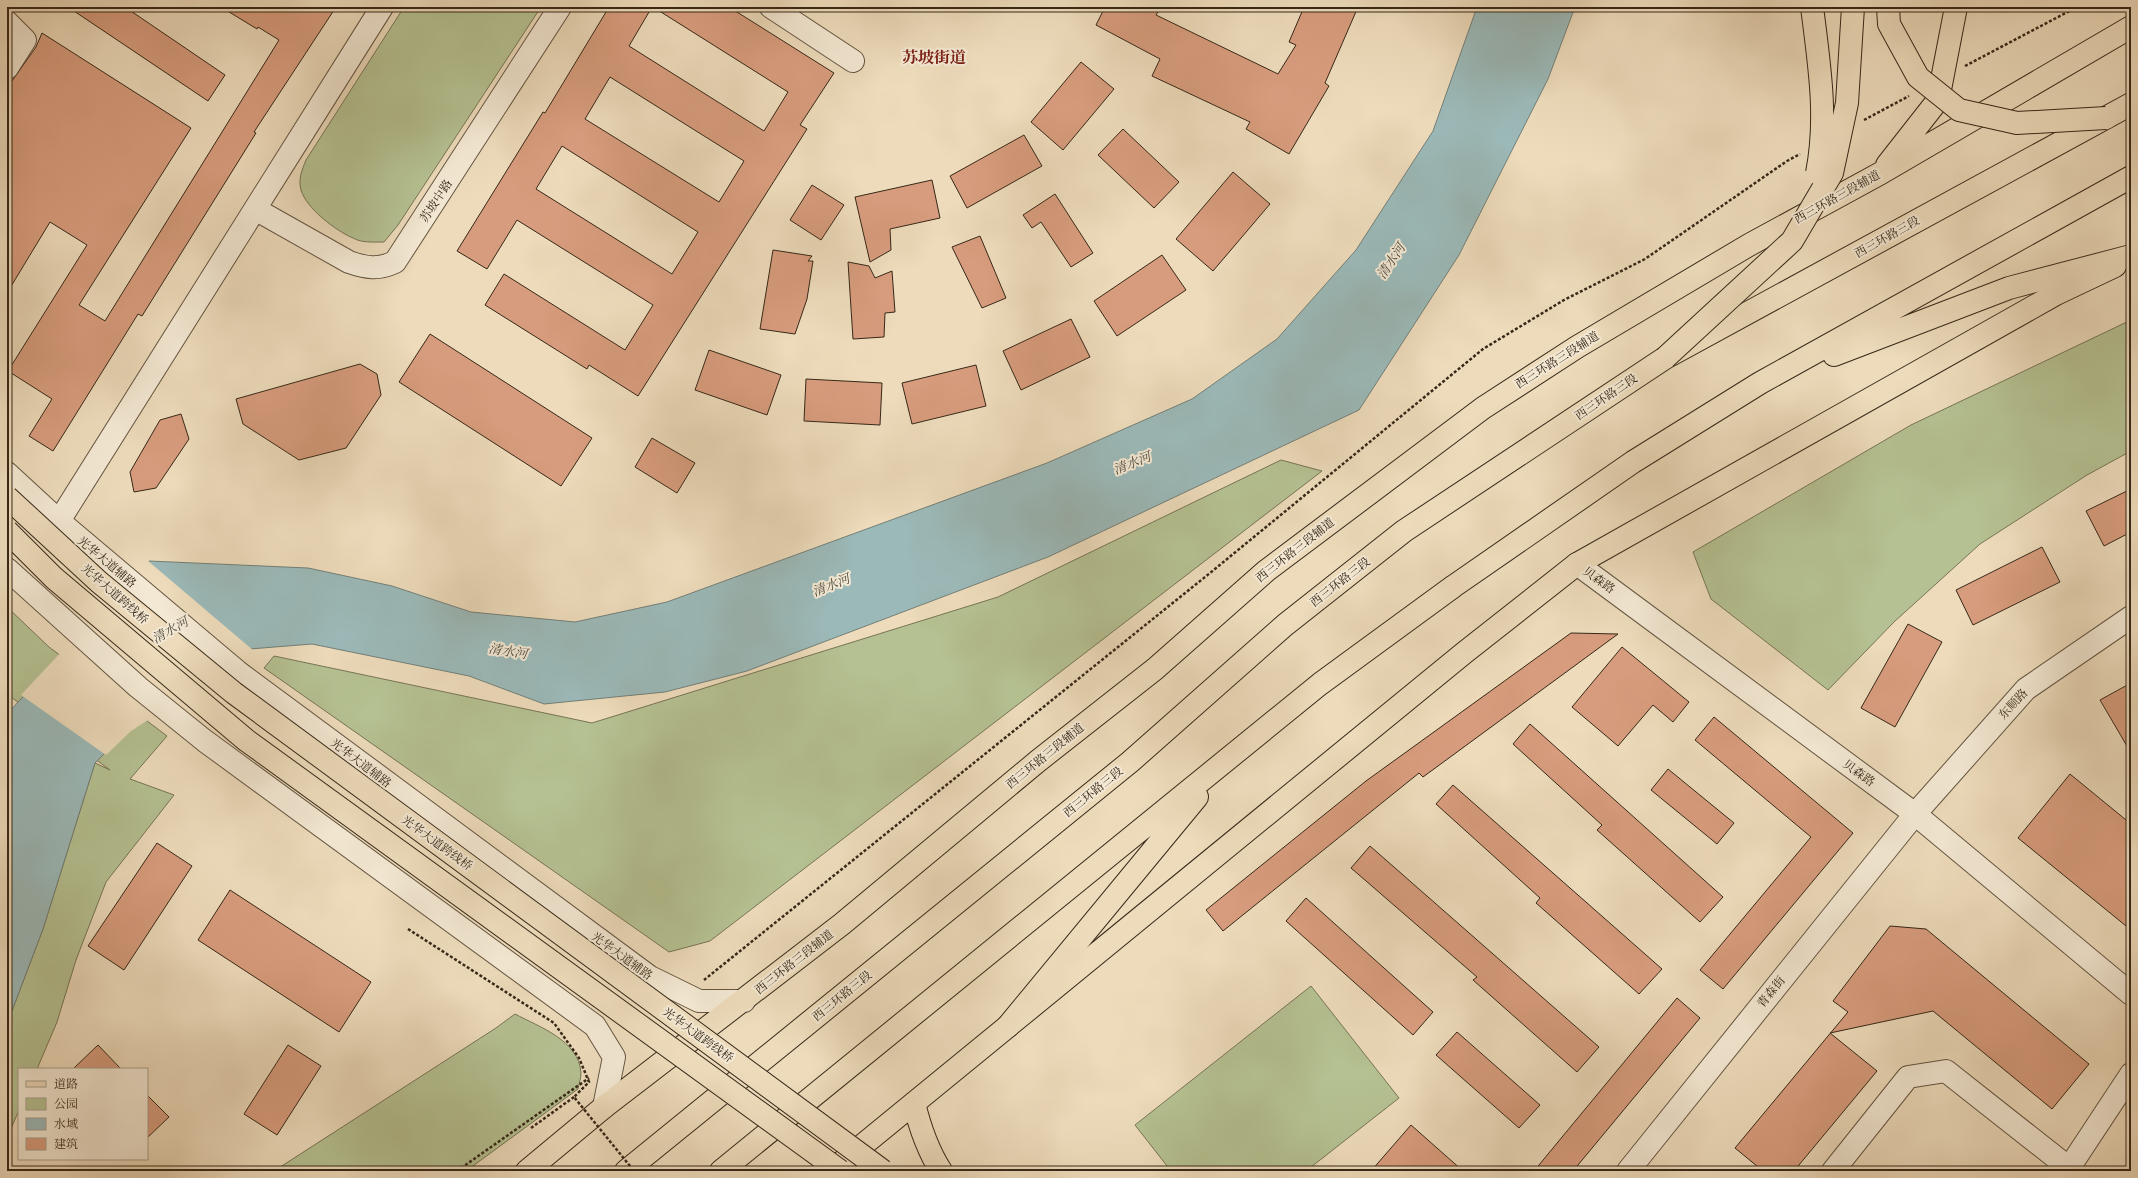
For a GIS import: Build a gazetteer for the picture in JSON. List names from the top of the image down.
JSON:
{
  "streets": {
    "main road": ["西三环路三段辅道", "西三环路三段", "光华大道跨线桥"],
    "street": [
      "苏坡中路",
      "光华大道辅路",
      "贝森路",
      "东顺路",
      "青森街"
    ]
  },
  "crossings": [
    ["西三环路三段辅道", "光华大道辅路"],
    ["贝森路", "东顺路"],
    ["贝森路", "青森街"],
    ["东顺路", "青森街"]
  ],
  "districts": ["苏坡街道"],
  "water": ["清水河"],
  "legend": [
    "道路",
    "公园",
    "水域",
    "建筑"
  ]
}
